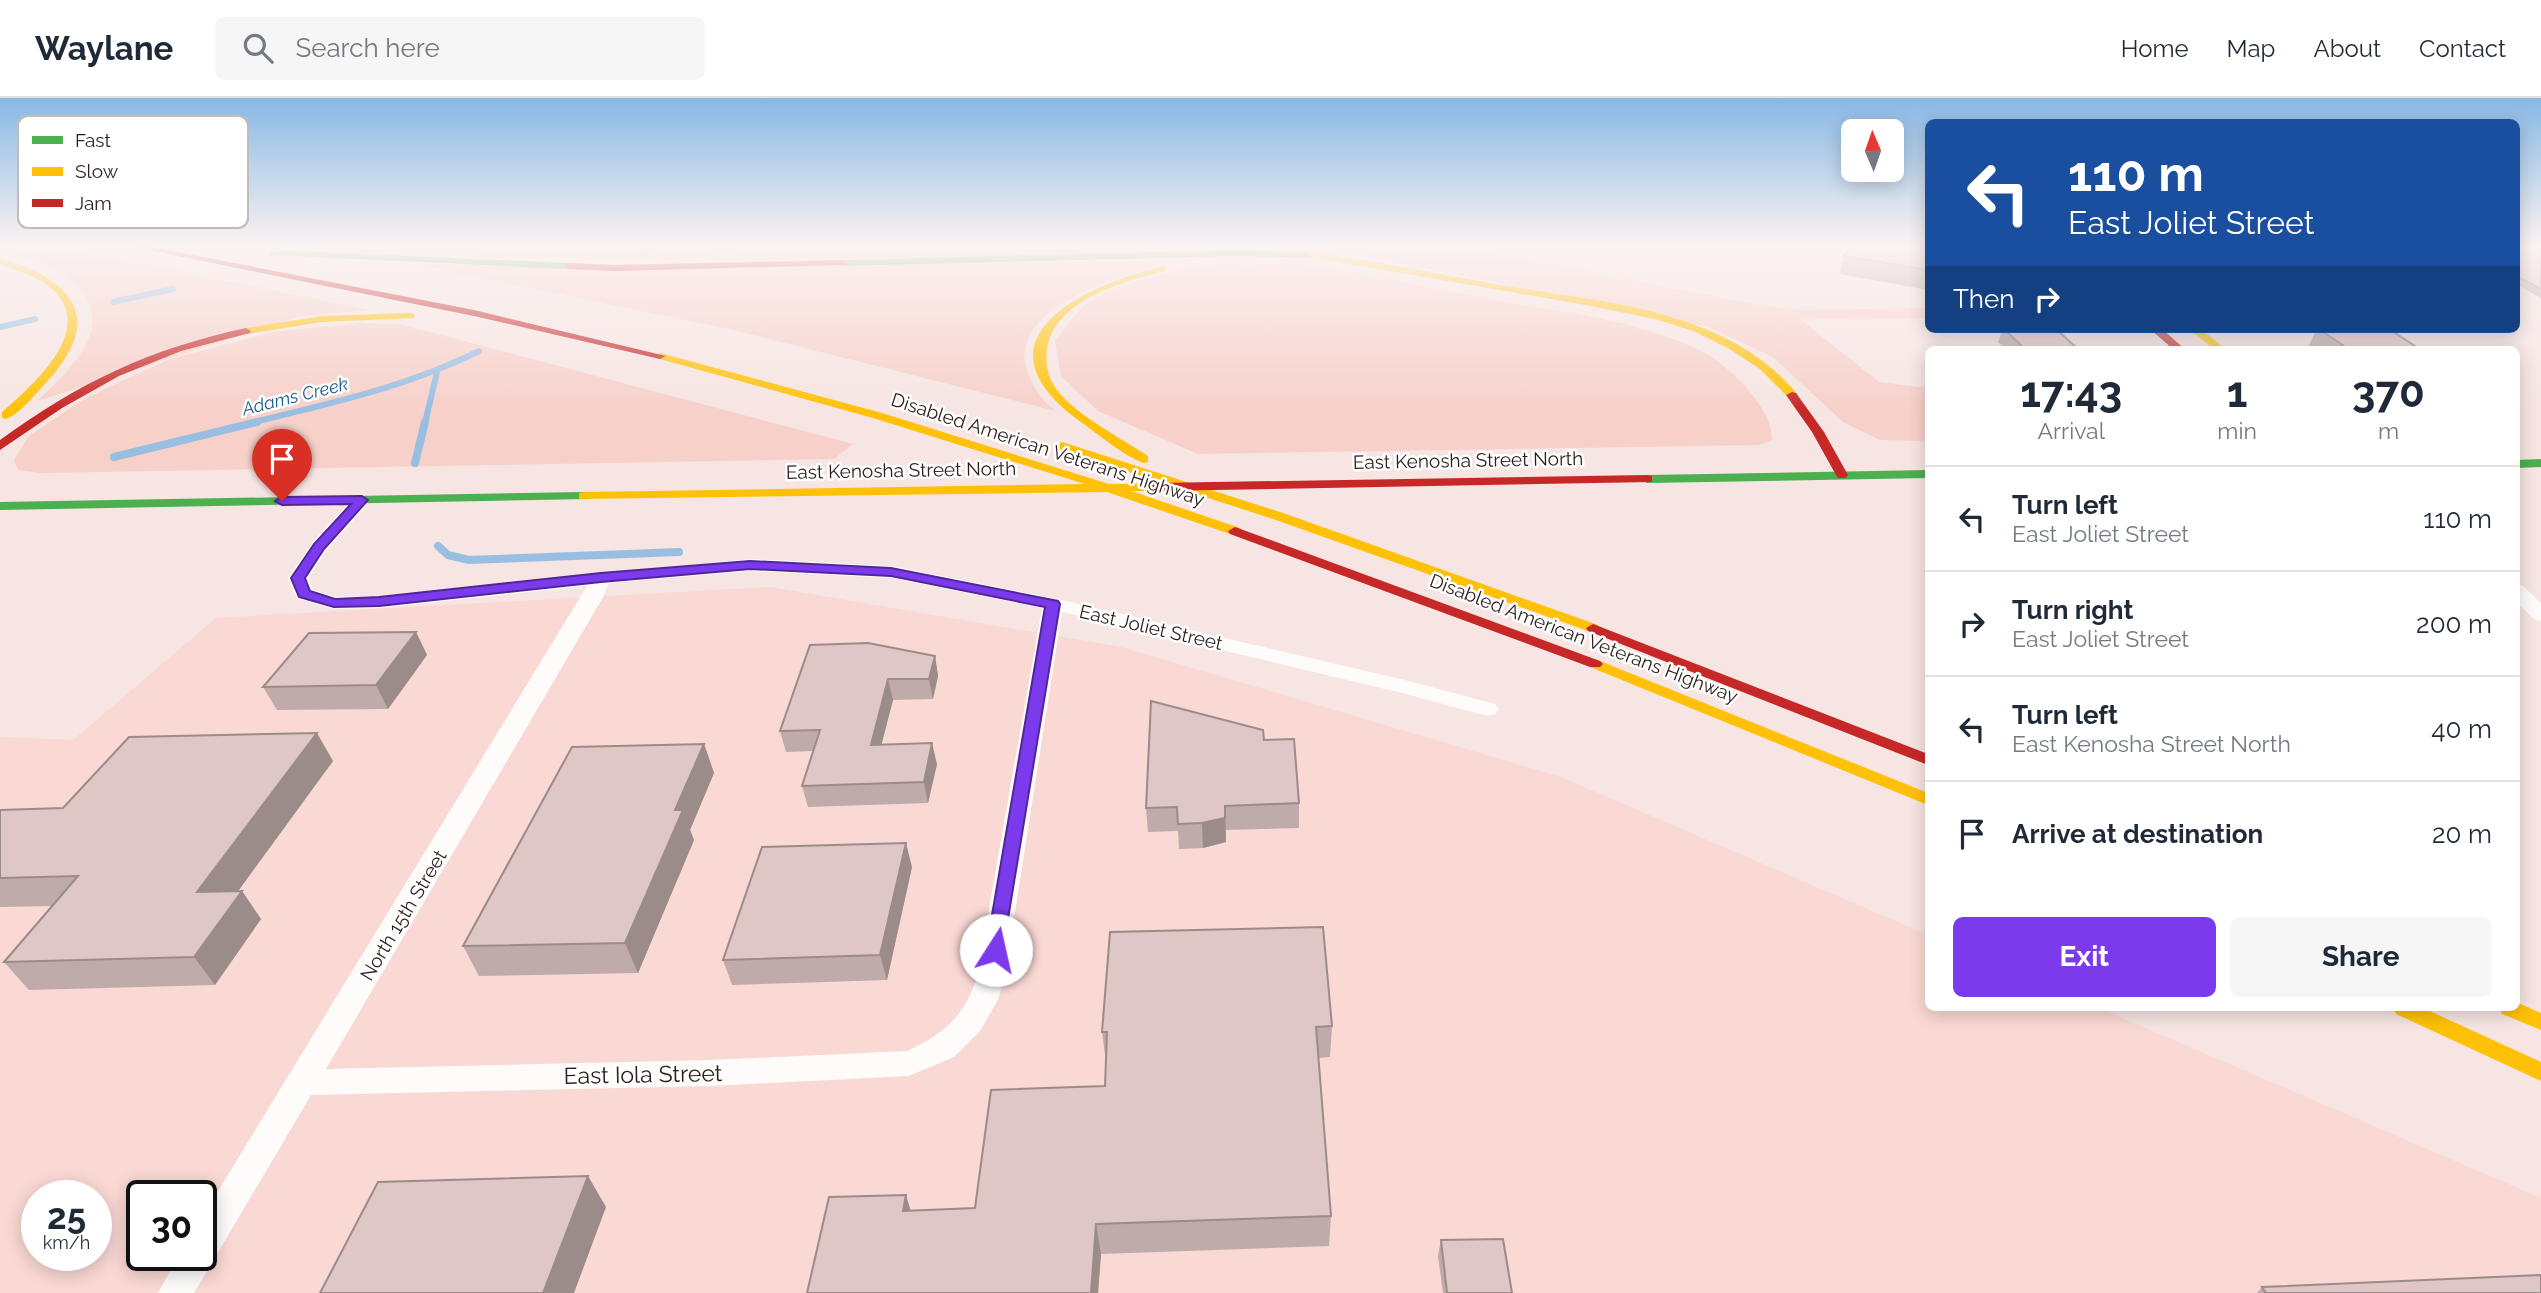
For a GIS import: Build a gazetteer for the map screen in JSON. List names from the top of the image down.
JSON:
{
  "streets": {
    "main road": ["Disabled American Veterans Highway", "East Kenosha Street North"],
    "street": ["East Joliet Street", "North 15th Street", "East Iola Street"]
  },
  "crossings": [
    ["East Kenosha Street North", "East Joliet Street"],
    ["East Joliet Street", "North 15th Street"],
    ["North 15th Street", "East Iola Street"]
  ],
  "water": ["Adams Creek"],
  "legend": ["Fast", "Slow", "Jam"],
  "north": "top",
  "page": {
    "header": "Waylane",
    "search": "Search here",
    "nav": [
      "Home",
      "Map",
      "About",
      "Contact"
    ],
    "turn": ["110 m", "East Joliet Street"],
    "then": "Then",
    "eta": [
      "17:43",
      "Arrival",
      "1",
      "min",
      "370",
      "m"
    ],
    "list": [
      {
        "name": "Turn left",
        "note": "East Joliet Street",
        "value": "110 m"
      },
      {
        "name": "Turn right",
        "note": "East Joliet Street",
        "value": "200 m"
      },
      {
        "name": "Turn left",
        "note": "East Kenosha Street North",
        "value": "40 m"
      },
      {
        "name": "Arrive at destination",
        "value": "20 m"
      }
    ],
    "buttons": ["Exit", "Share"],
    "speed": "25 km/h",
    "limit": "30"
  }
}
